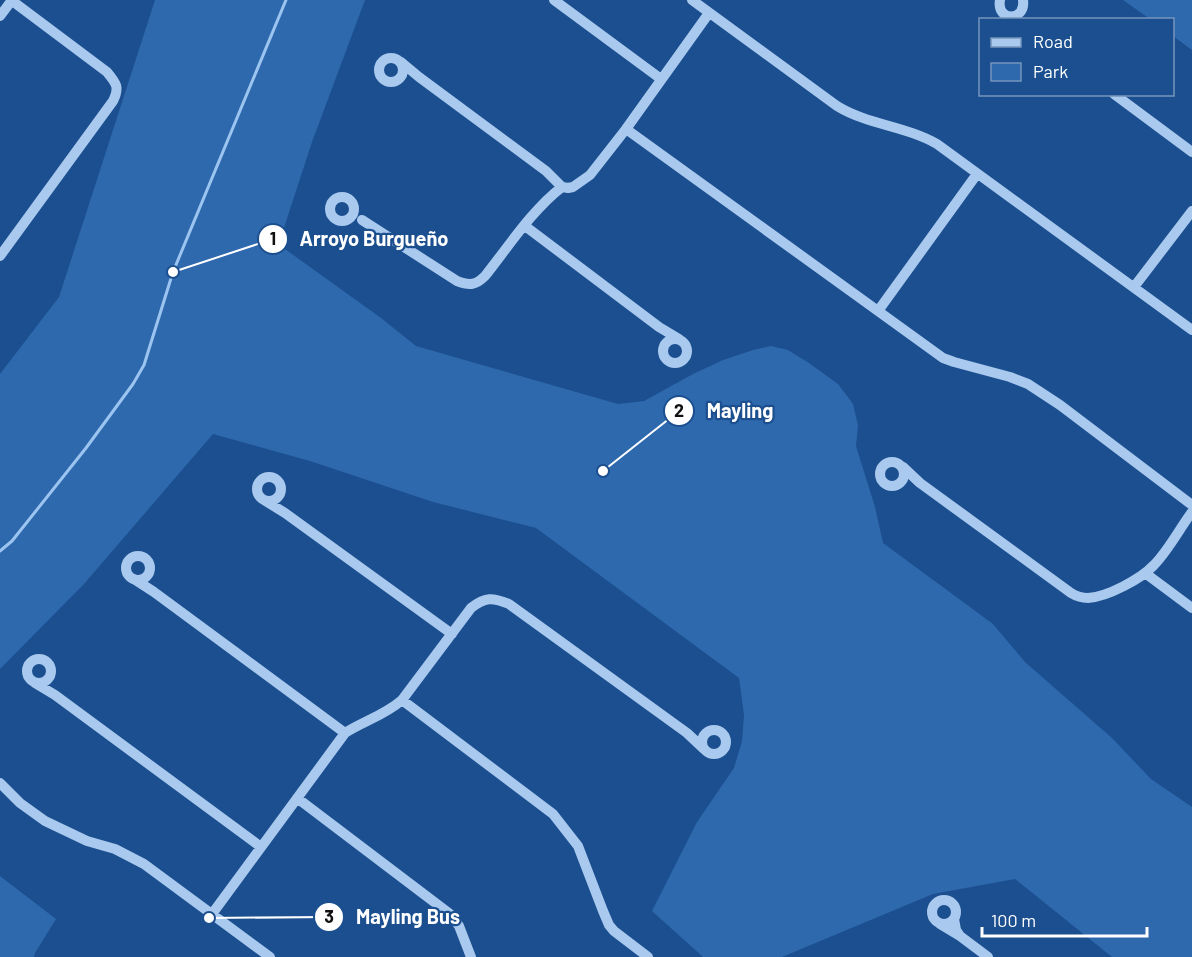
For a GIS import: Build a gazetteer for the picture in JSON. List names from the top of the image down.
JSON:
{
  "places": ["Arroyo Burgueño", "Mayling", "Mayling Bus"],
  "legend": ["Road", "Park"],
  "scale_bar": "100 m"
}
